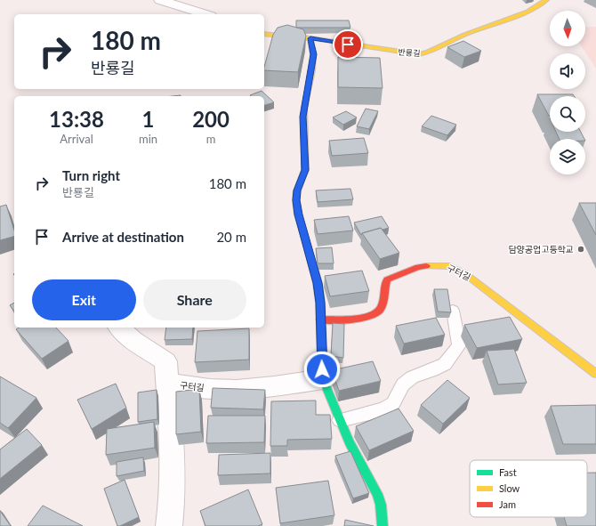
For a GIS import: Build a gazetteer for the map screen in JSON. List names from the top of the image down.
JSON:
{
  "streets": {
    "street": ["반룡길", "구터길"]
  },
  "places": ["담양공업고등학교"],
  "legend": ["Fast", "Slow", "Jam"],
  "north": "bottom",
  "page": {
    "turn": ["180 m", "반룡길"],
    "eta": [
      "13:38",
      "Arrival",
      "1",
      "min",
      "200",
      "m"
    ],
    "list": [
      {
        "name": "Turn right",
        "note": "반룡길",
        "value": "180 m"
      },
      {
        "name": "Arrive at destination",
        "value": "20 m"
      }
    ],
    "buttons": ["Exit", "Share"]
  }
}
